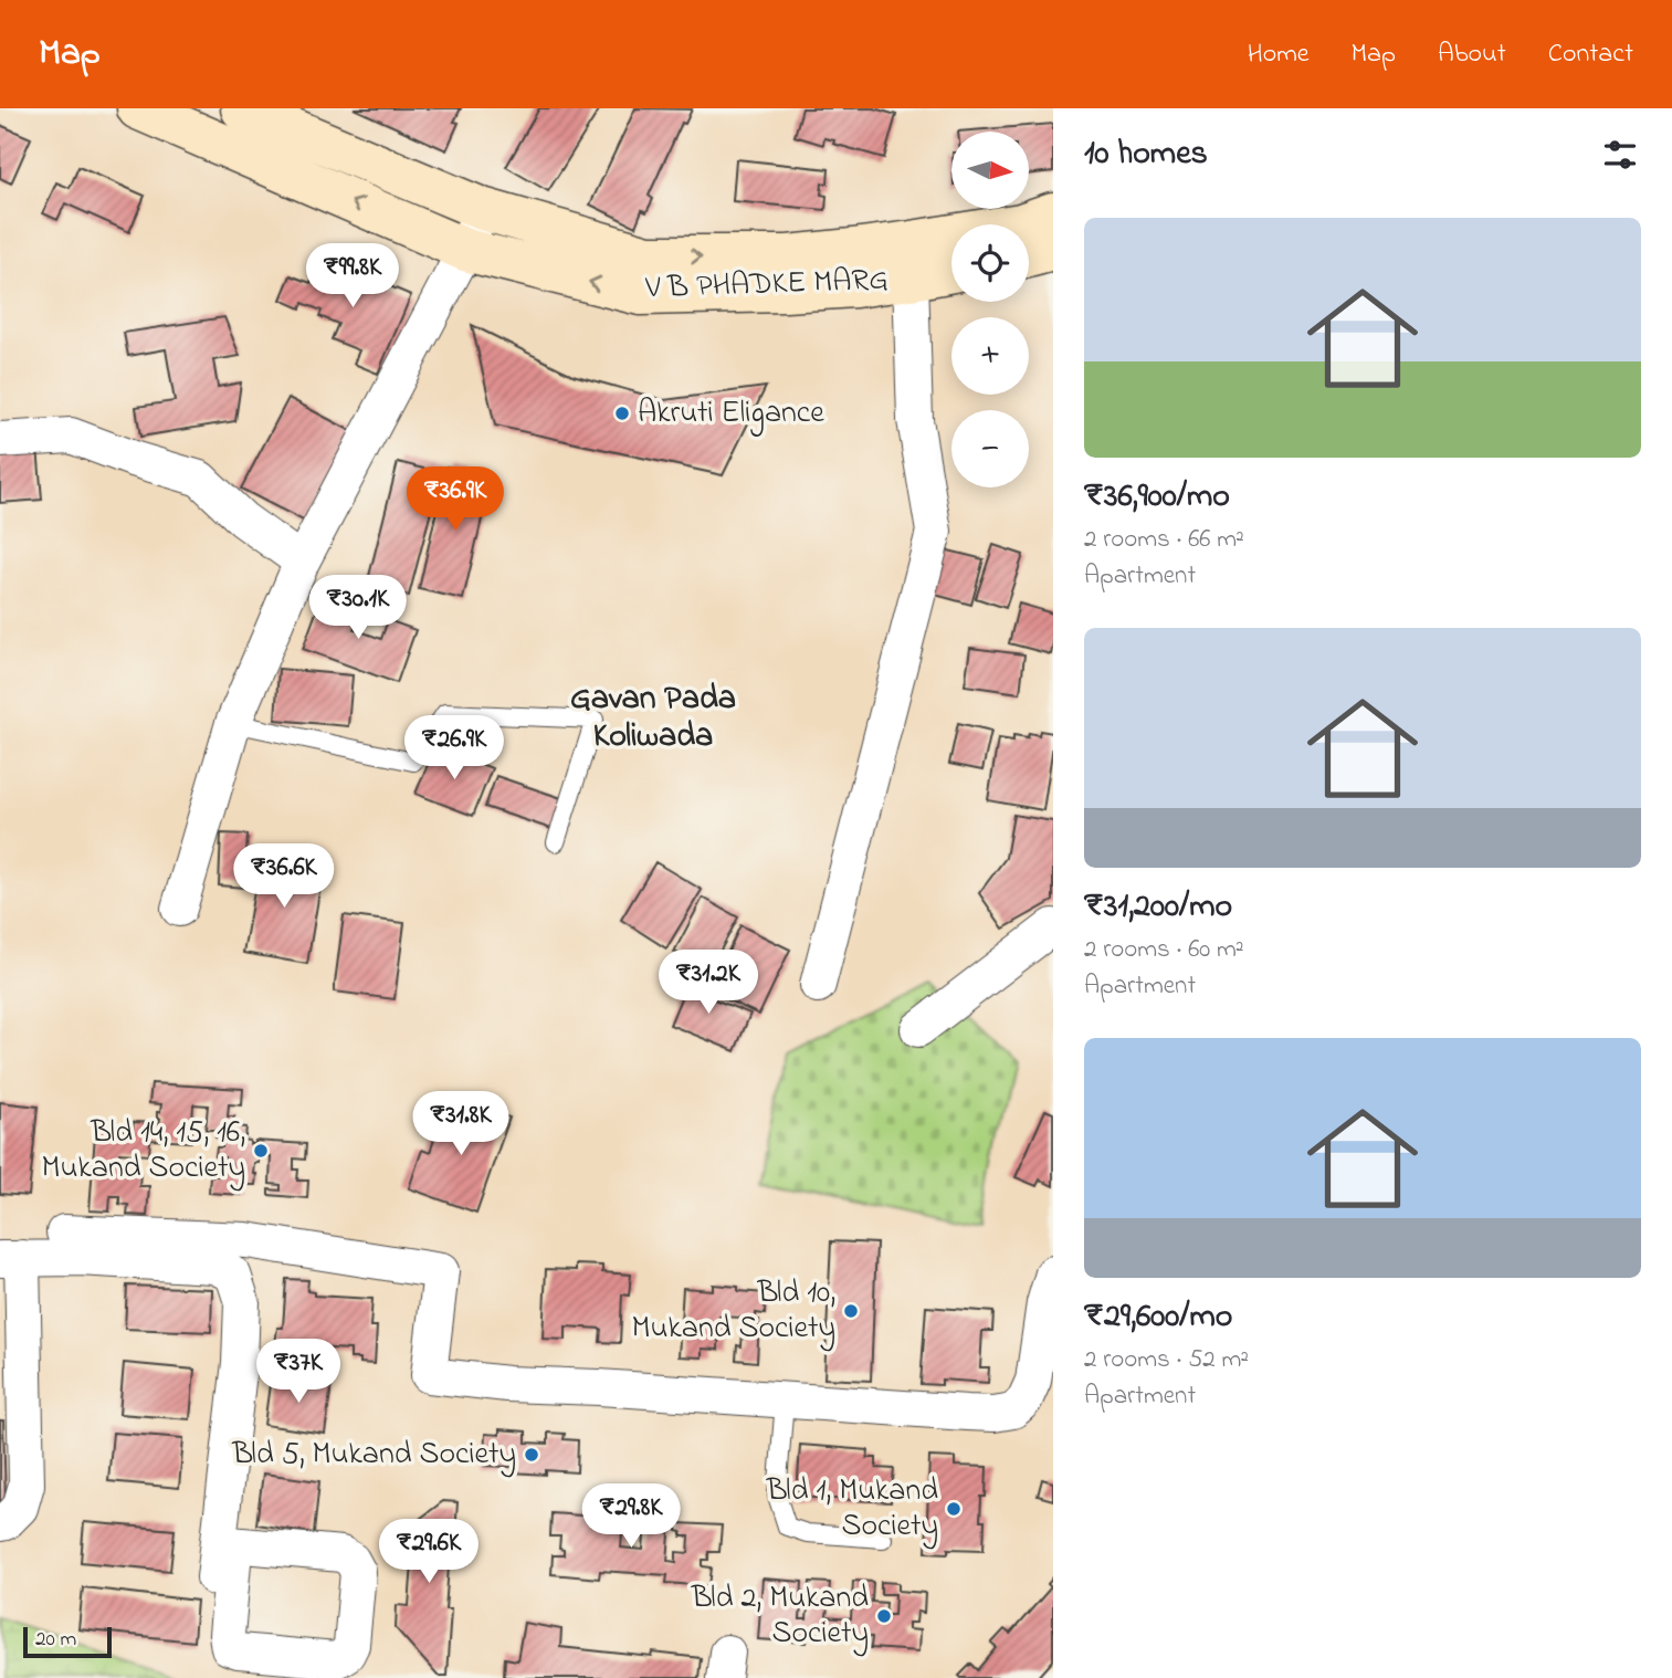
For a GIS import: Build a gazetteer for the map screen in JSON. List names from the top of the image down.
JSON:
{
  "streets": {
    "main road": ["V B PHADKE MARG"]
  },
  "districts": ["Gavan Pada Koliwada"],
  "places": [
    "Akruti Eligance",
    "Bld 14, 15, 16, Mukand Society",
    "Bld 10, Mukand Society",
    "Bld 5, Mukand Society",
    "Bld 1, Mukand Society",
    "Bld 2, Mukand Society"
  ],
  "scale_bar": "20 m",
  "north": "right",
  "page": {
    "header": "Map",
    "nav": [
      "Home",
      "Map",
      "About",
      "Contact"
    ],
    "heading": "10 homes",
    "map_buttons": ["+", "−"],
    "list": [
      {
        "name": "₹36,900/mo",
        "note": "2 rooms · 66 m² · Apartment"
      },
      {
        "name": "₹31,200/mo",
        "note": "2 rooms · 60 m² · Apartment"
      },
      {
        "name": "₹29,600/mo",
        "note": "2 rooms · 52 m² · Apartment"
      }
    ],
    "price": [
      "₹99.8K",
      "₹36.9K",
      "₹30.1K",
      "₹26.9K",
      "₹36.6K",
      "₹31.2K",
      "₹31.8K",
      "₹37K",
      "₹29.8K",
      "₹29.6K"
    ],
    "scale": "20 m"
  }
}
